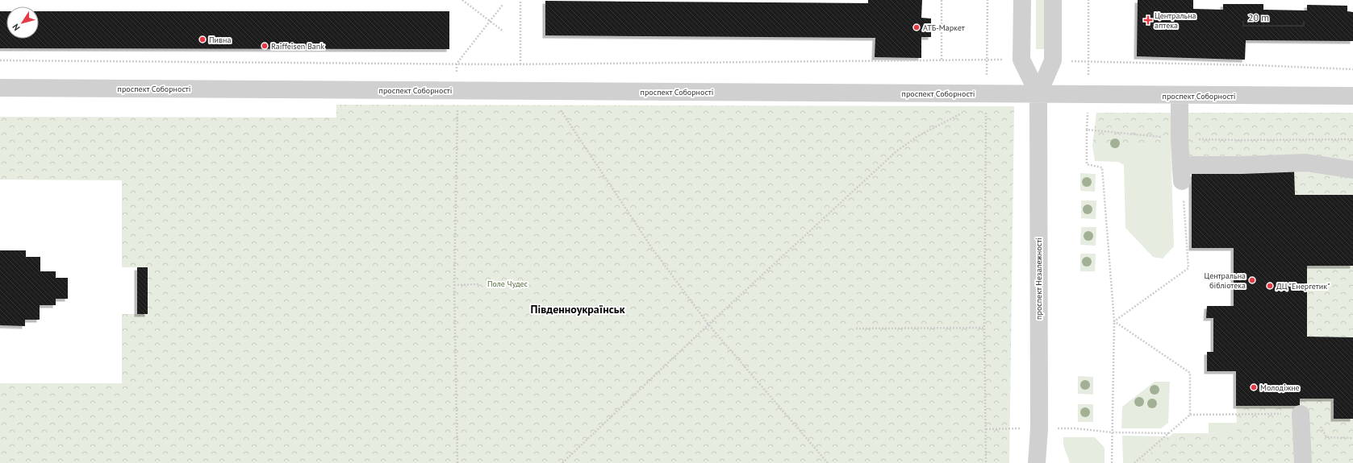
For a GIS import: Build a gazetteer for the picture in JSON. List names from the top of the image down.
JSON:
{
  "streets": {
    "street": ["проспект Соборності", "проспект Незалежності"]
  },
  "crossings": [
    ["проспект Соборності", "проспект Незалежності"]
  ],
  "districts": ["Південноукраїнськ"],
  "parks": ["Поле Чудес"],
  "places": {
    "health": ["Центральна аптека"],
    "other": [
      "АТБ-Маркет",
      "Пивна",
      "Raiffeisen Bank",
      "Центральна бібліотека",
      "ДЦ \"Енергетик\"",
      "Молодіжне"
    ]
  },
  "scale_bar": "20 m",
  "north": "bottom left"
}
